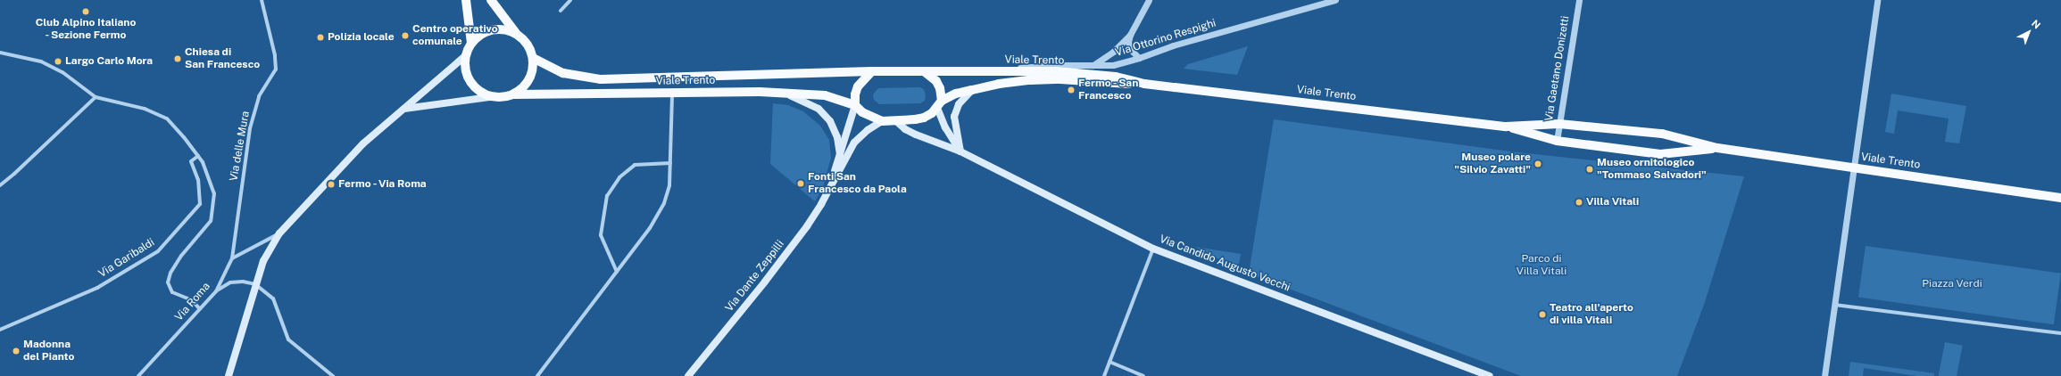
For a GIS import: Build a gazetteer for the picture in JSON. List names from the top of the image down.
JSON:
{
  "streets": {
    "main road": ["Viale Trento", "Via Candido Augusto Vecchi", "Via Dante Zeppilli"],
    "street": [
      "Via Ottorino Respighi",
      "Via Gaetano Donizetti",
      "Via delle Mura",
      "Via Garibaldi",
      "Via Roma"
    ]
  },
  "crossings": [
    ["Via Ottorino Respighi", "Viale Trento"],
    ["Viale Trento", "Via Gaetano Donizetti"],
    ["Viale Trento", "Via Candido Augusto Vecchi"],
    ["Viale Trento", "Via Dante Zeppilli"],
    ["Via delle Mura", "Via Roma"],
    ["Via Candido Augusto Vecchi", "Via Dante Zeppilli"]
  ],
  "parks": ["Parco di Villa Vitali", "Piazza Verdi"],
  "places": [
    "Club Alpino Italiano - Sezione Fermo",
    "Centro operativo comunale",
    "Polizia locale",
    "Chiesa di San Francesco",
    "Largo Carlo Mora",
    "Fermo - San Francesco",
    "Museo polare \"Silvio Zavatti\"",
    "Museo ornitologico \"Tommaso Salvadori\"",
    "Fonti San Francesco da Paola",
    "Fermo - Via Roma",
    "Villa Vitali",
    "Teatro all'aperto di villa Vitali",
    "Madonna del Pianto"
  ],
  "north": "top right"
}
